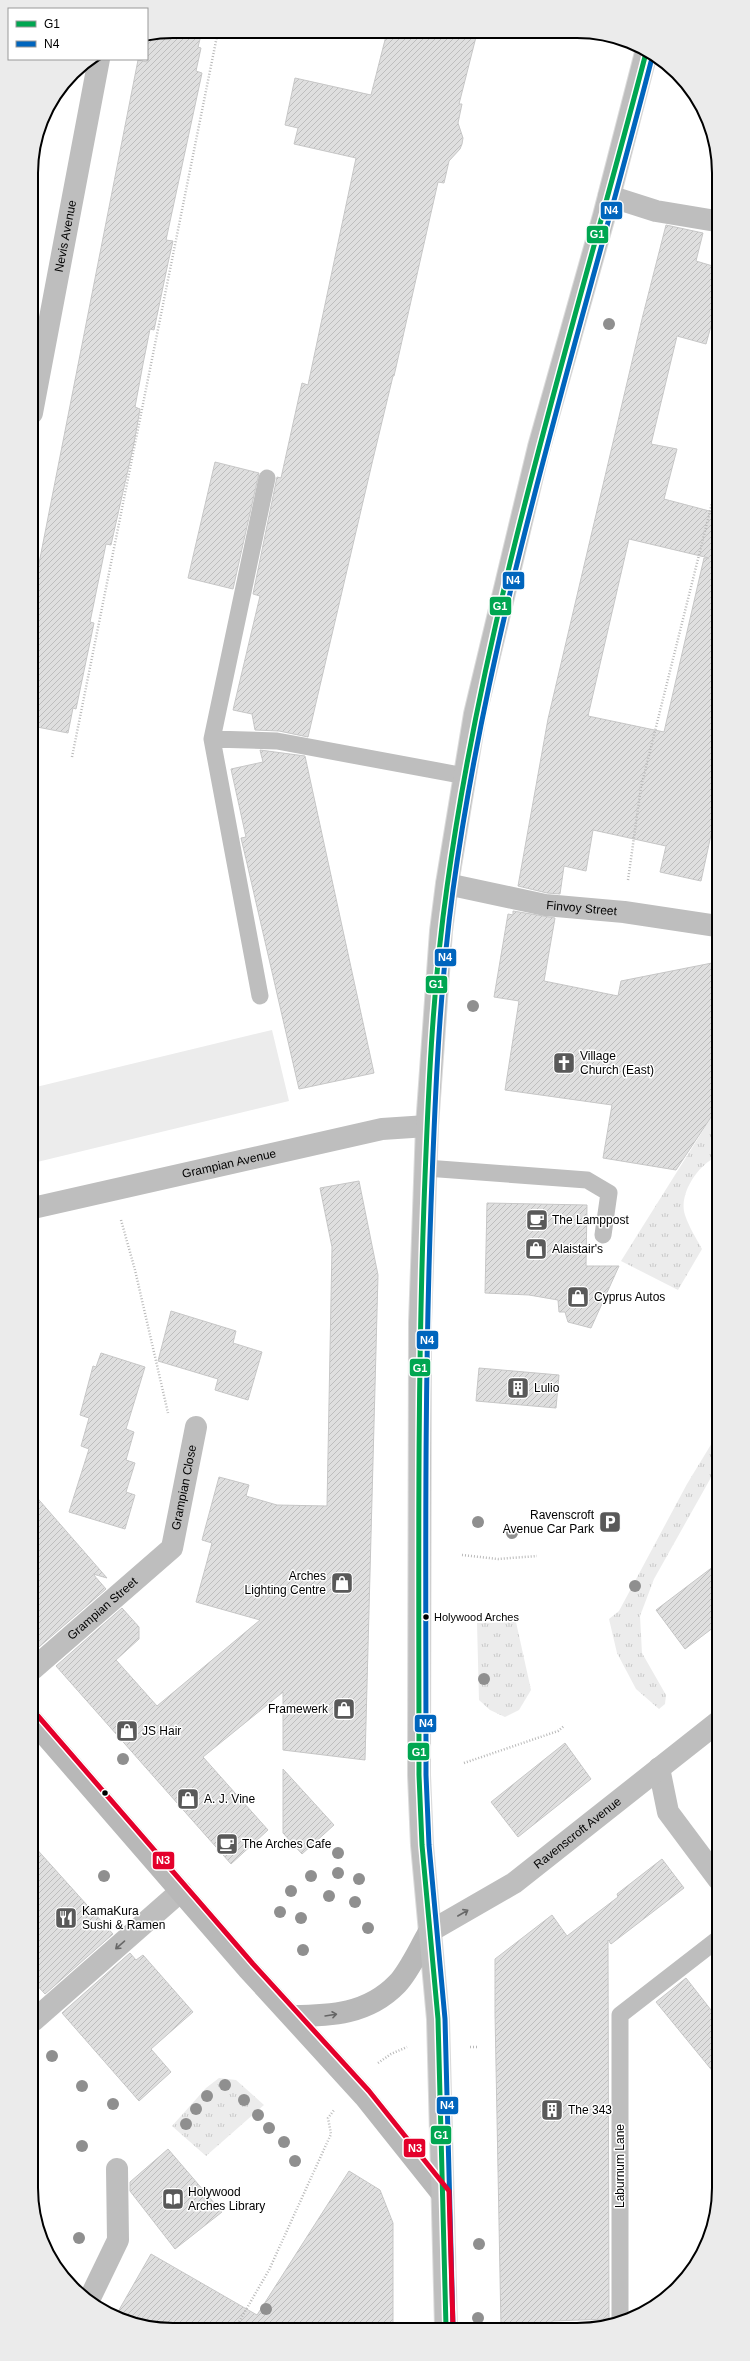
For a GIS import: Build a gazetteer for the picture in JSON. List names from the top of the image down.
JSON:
{
  "streets": {
    "main road": [
      "Nevis Avenue",
      "Finvoy Street",
      "Grampian Avenue",
      "Grampian Close",
      "Grampian Street",
      "Ravenscroft Avenue"
    ],
    "lane": ["Laburnum Lane"]
  },
  "crossings": [
    ["Grampian Close", "Grampian Street"]
  ],
  "one_way": ["Ravenscroft Avenue"],
  "places": {
    "church": ["Village Church (East)"],
    "cafe": ["The Lamppost", "The Arches Cafe"],
    "shop": [
      "Alaistair's",
      "Cyprus Autos",
      "Arches Lighting Centre",
      "Framewerk",
      "JS Hair",
      "A. J. Vine"
    ],
    "building": ["Lulio", "The 343"],
    "parking": ["Ravenscroft Avenue Car Park"],
    "other": ["Holywood Arches"],
    "restaurant": ["KamaKura Sushi & Ramen"],
    "library": ["Holywood Arches Library"]
  },
  "lines": ["transit line G1", "transit line N4", "transit line N3"],
  "legend": ["G1", "N4"]
}
